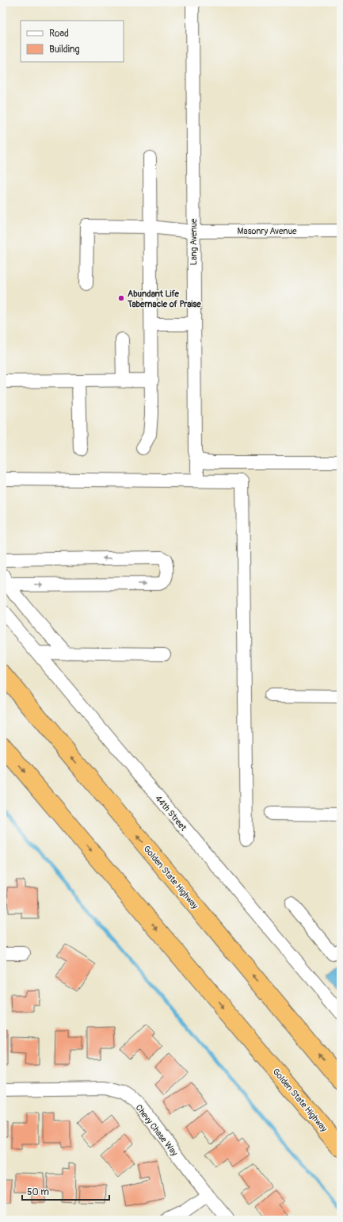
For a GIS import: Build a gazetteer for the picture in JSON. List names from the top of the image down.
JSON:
{
  "streets": {
    "highway": ["Golden State Highway"],
    "street": [
      "Masonry Avenue",
      "Lang Avenue",
      "44th Street",
      "Chevy Chase Way"
    ]
  },
  "crossings": [
    ["Masonry Avenue", "Lang Avenue"]
  ],
  "places": ["Abundant Life Tabernacle of Praise"],
  "legend": ["Road", "Building"],
  "scale_bar": "50 m"
}
